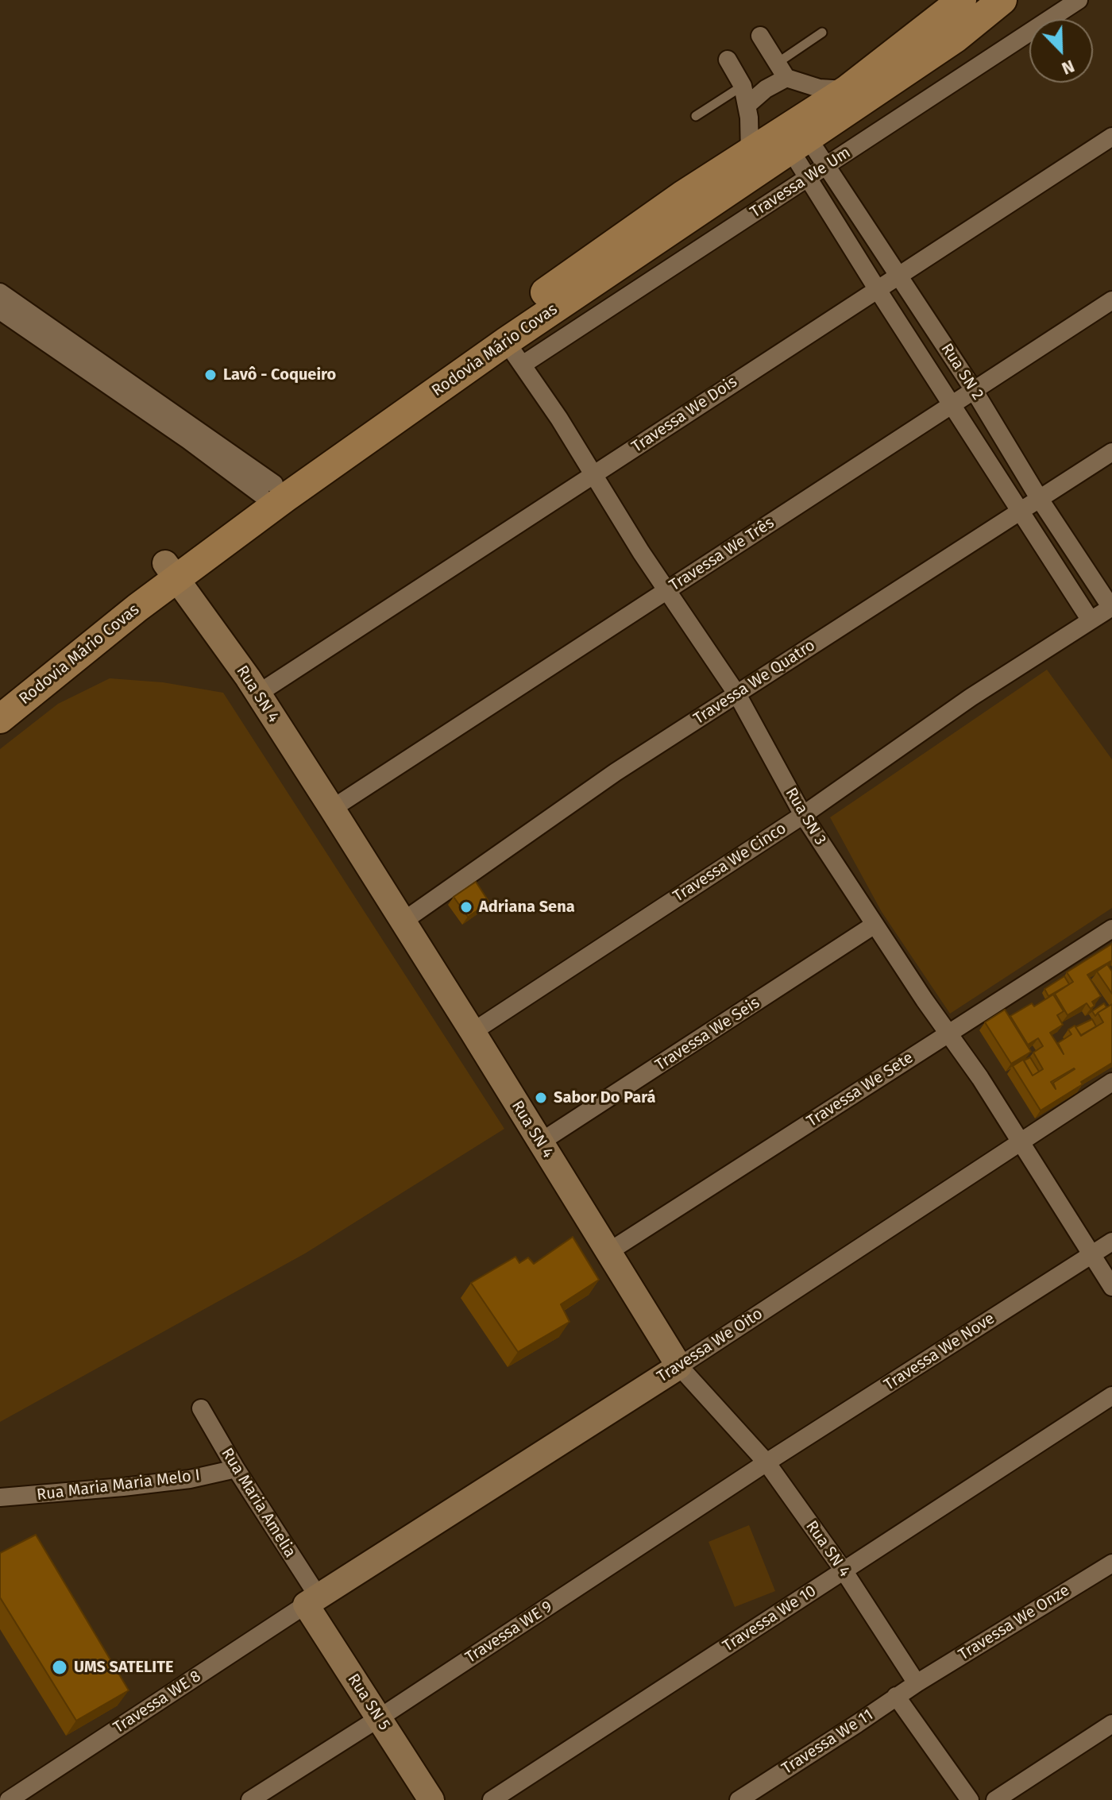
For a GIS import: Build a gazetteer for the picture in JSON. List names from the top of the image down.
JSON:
{
  "streets": {
    "main road": [
      "Rodovia Mário Covas",
      "Rua SN 4",
      "Travessa We Oito",
      "Rua SN 5"
    ],
    "street": [
      "Travessa We Um",
      "Rua SN 2",
      "Travessa We Dois",
      "Travessa We Três",
      "Travessa We Quatro",
      "Rua SN 3",
      "Travessa We Cinco",
      "Travessa We Seis",
      "Travessa We Sete",
      "Travessa We Nove",
      "Rua Maria Maria Melo I",
      "Rua Maria Amelia",
      "Travessa We 10",
      "Travessa We Onze",
      "Travessa WE 9",
      "Travessa WE 8",
      "Travessa We 11"
    ]
  },
  "crossings": [
    ["Travessa We Um", "Rua SN 2"],
    ["Travessa We Um", "Rua SN 3"],
    ["Rodovia Mário Covas", "Rua SN 2"],
    ["Rodovia Mário Covas", "Rua SN 4"],
    ["Rodovia Mário Covas", "Rua SN 3"],
    ["Rua SN 2", "Travessa We Dois"],
    ["Rua SN 2", "Travessa We Três"],
    ["Rua SN 2", "Travessa We Quatro"],
    ["Rua SN 2", "Travessa We Cinco"],
    ["Travessa We Dois", "Rua SN 4"],
    ["Travessa We Dois", "Rua SN 3"],
    ["Travessa We Três", "Rua SN 4"],
    ["Travessa We Três", "Rua SN 3"],
    ["Travessa We Quatro", "Rua SN 4"],
    ["Travessa We Quatro", "Rua SN 3"],
    ["Rua SN 4", "Travessa We Cinco"],
    ["Rua SN 4", "Travessa We Seis"],
    ["Rua SN 4", "Travessa We Sete"],
    ["Rua SN 4", "Travessa We Oito"],
    ["Rua SN 4", "Travessa We Nove"],
    ["Rua SN 4", "Travessa We 10"],
    ["Rua SN 4", "Travessa We Onze"],
    ["Rua SN 4", "Travessa WE 9"],
    ["Rua SN 4", "Travessa We 11"],
    ["Rua SN 3", "Travessa We Cinco"],
    ["Rua SN 3", "Travessa We Seis"],
    ["Rua SN 3", "Travessa We Sete"],
    ["Rua SN 3", "Travessa We Oito"],
    ["Rua SN 3", "Travessa We Nove"],
    ["Travessa We Oito", "Rua Maria Amelia"],
    ["Travessa We Oito", "Travessa WE 8"],
    ["Travessa We Oito", "Rua SN 5"],
    ["Travessa We Nove", "Travessa WE 9"],
    ["Rua Maria Maria Melo I", "Rua Maria Amelia"],
    ["Rua Maria Amelia", "Travessa WE 8"],
    ["Rua Maria Amelia", "Rua SN 5"],
    ["Travessa We Onze", "Travessa We 11"],
    ["Travessa WE 9", "Rua SN 5"],
    ["Travessa WE 8", "Rua SN 5"]
  ],
  "places": [
    "Lavô - Coqueiro",
    "Adriana Sena",
    "Sabor Do Pará",
    "UMS SATELITE"
  ],
  "north": "bottom right"
}
